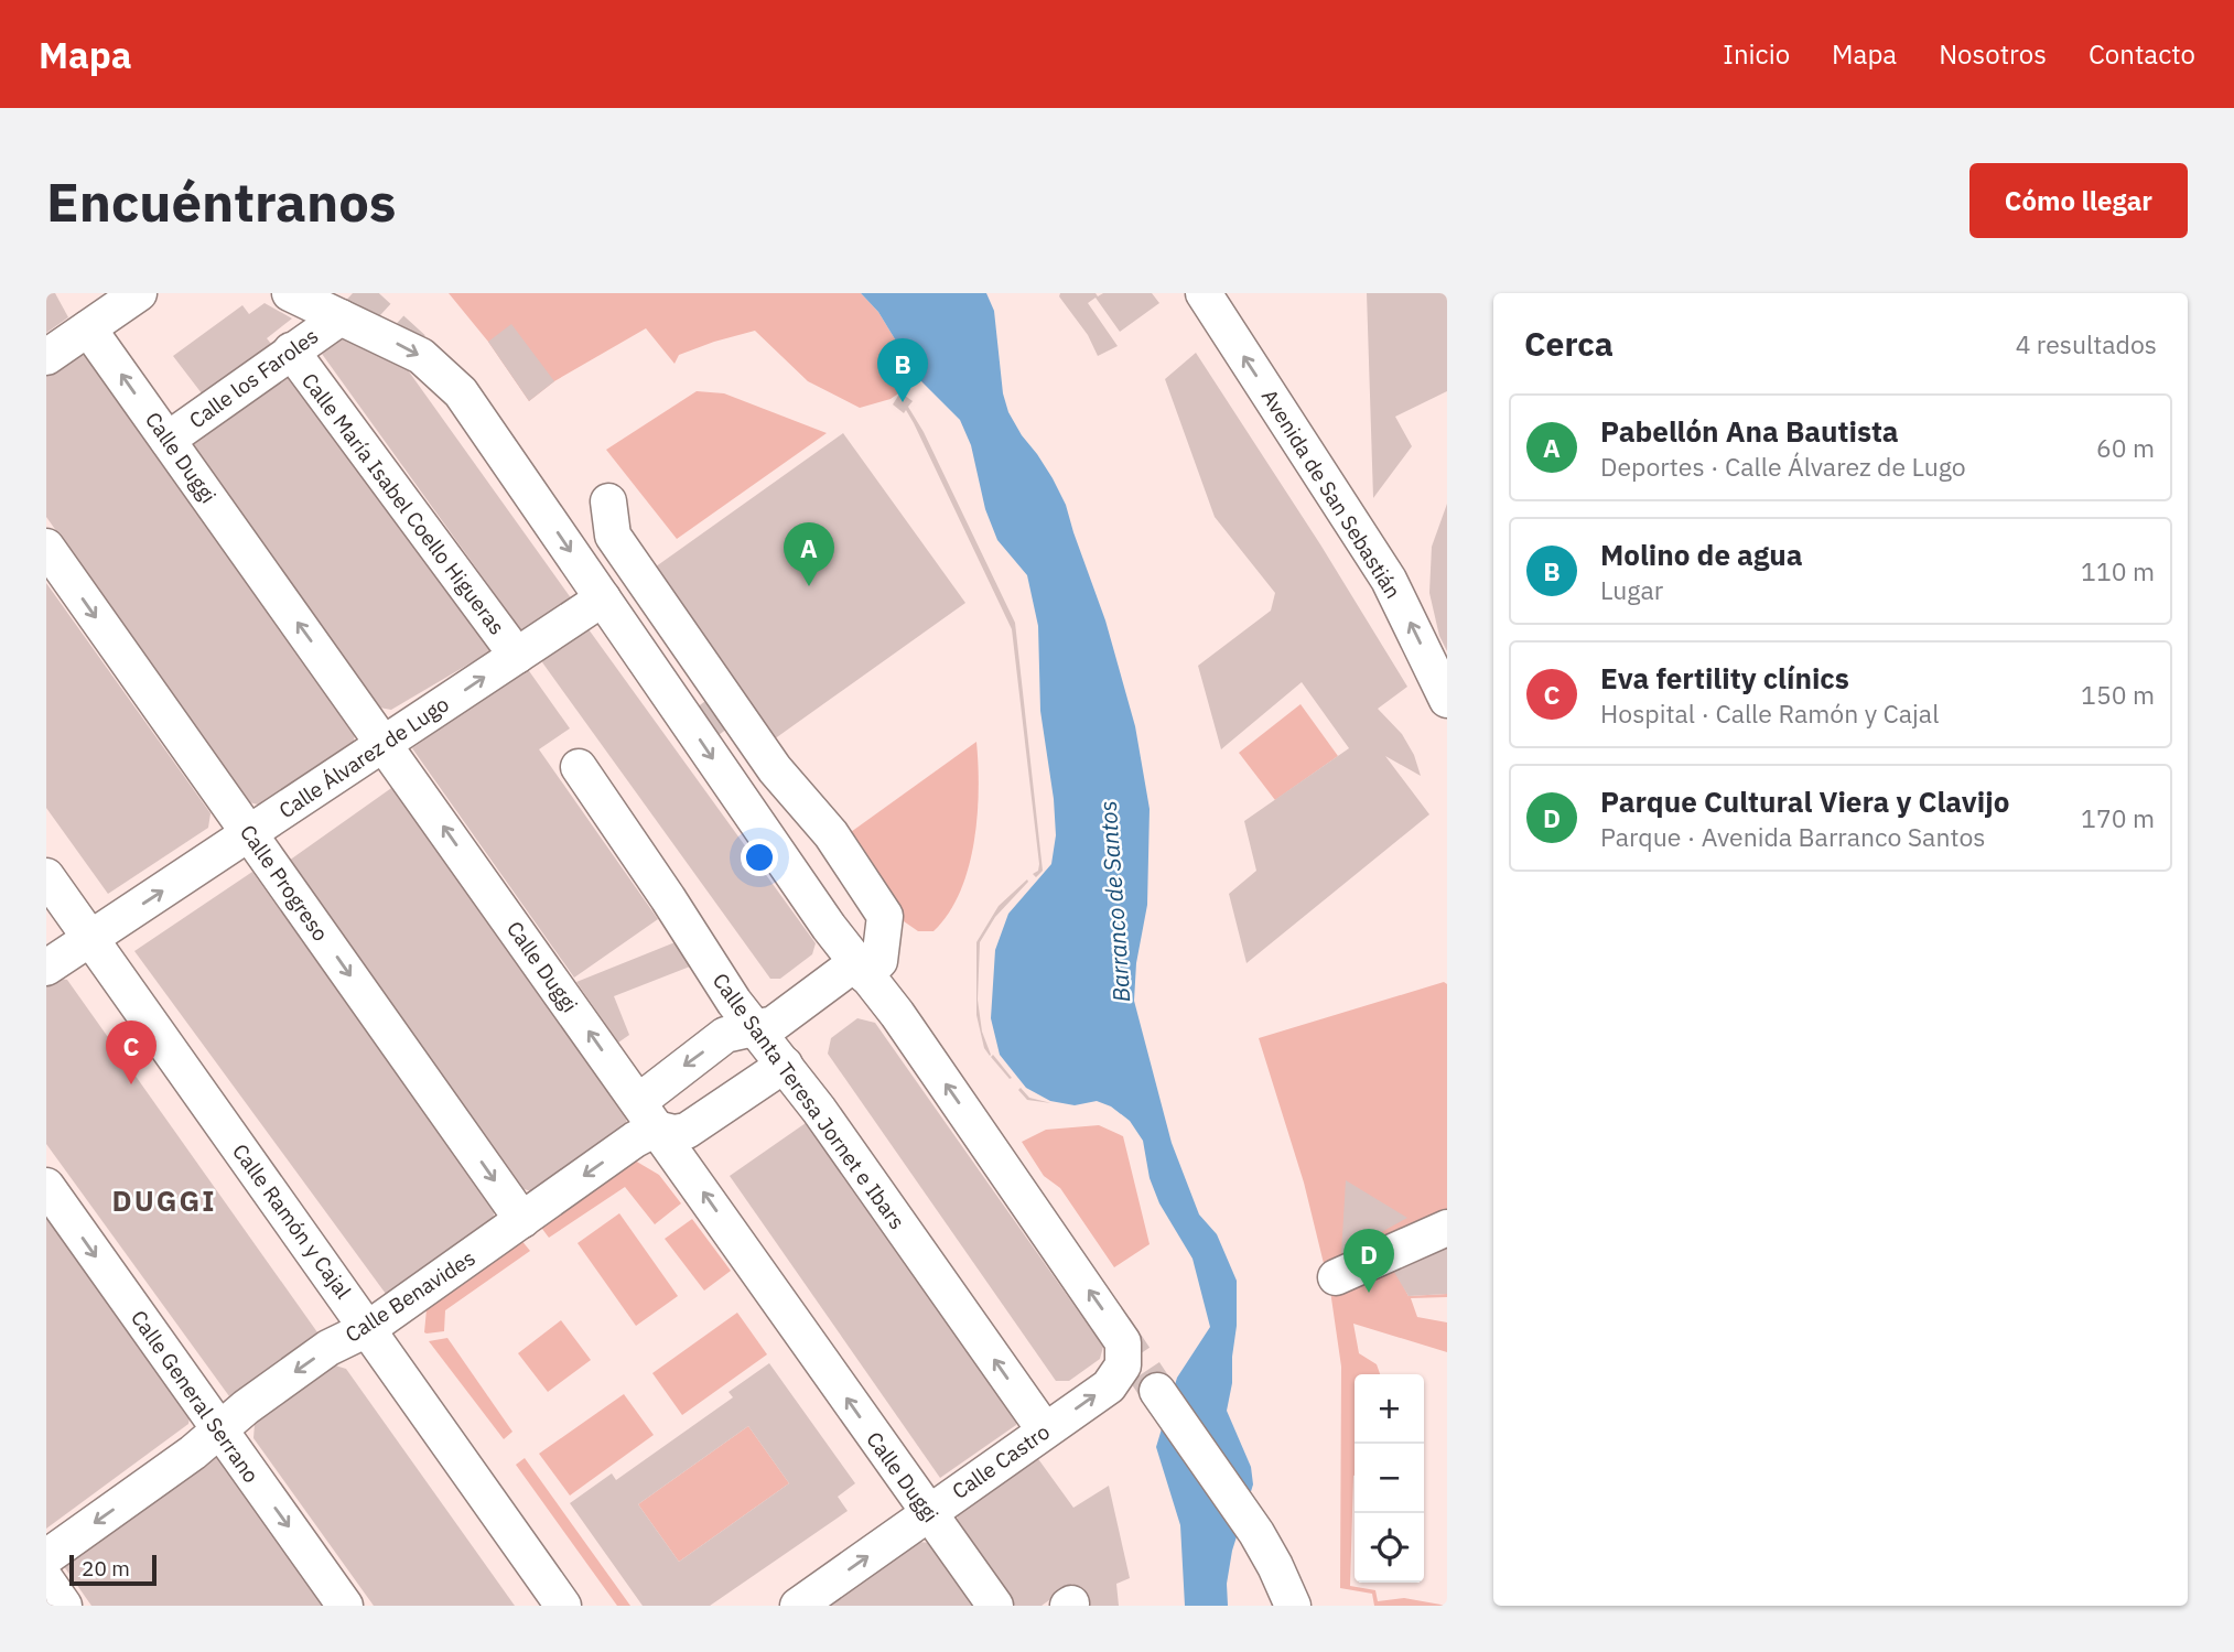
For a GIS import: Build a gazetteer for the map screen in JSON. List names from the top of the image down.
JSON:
{
  "streets": {
    "street": [
      "Calle los Faroles",
      "Calle Duggi",
      "Avenida de San Sebastián",
      "Calle María Isabel Coello Higueras",
      "Calle Álvarez de Lugo",
      "Calle Progreso",
      "Calle Santa Teresa Jornet e Ibars",
      "Calle Ramón y Cajal",
      "Calle Benavides",
      "Calle General Serrano",
      "Calle Castro"
    ]
  },
  "crossings": [
    ["Calle los Faroles", "Calle Duggi"],
    ["Calle los Faroles", "Calle María Isabel Coello Higueras"],
    ["Calle Duggi", "Calle Álvarez de Lugo"],
    ["Calle Duggi", "Calle Benavides"],
    ["Calle Duggi", "Calle Castro"],
    ["Calle María Isabel Coello Higueras", "Calle Álvarez de Lugo"],
    ["Calle Álvarez de Lugo", "Calle Progreso"],
    ["Calle Álvarez de Lugo", "Calle Ramón y Cajal"],
    ["Calle Progreso", "Calle Benavides"],
    ["Calle Santa Teresa Jornet e Ibars", "Calle Benavides"],
    ["Calle Santa Teresa Jornet e Ibars", "Calle Castro"],
    ["Calle Ramón y Cajal", "Calle Benavides"],
    ["Calle Benavides", "Calle General Serrano"],
    ["Calle Benavides", "Calle Castro"]
  ],
  "one_way": [
    "Avenida de San Sebastián",
    "Calle Álvarez de Lugo",
    "Calle Progreso",
    "Calle Santa Teresa Jornet e Ibars",
    "Calle Benavides",
    "Calle General Serrano"
  ],
  "districts": ["DUGGI"],
  "water": ["Barranco de Santos"],
  "scale_bar": "20 m",
  "page": {
    "header": "Mapa",
    "nav": [
      "Inicio",
      "Mapa",
      "Nosotros",
      "Contacto"
    ],
    "buttons": "Cómo llegar",
    "title": "Encuéntranos",
    "heading": ["Cerca", "4 resultados"],
    "pins": [
      "B",
      "A",
      "C",
      "D"
    ],
    "list": [
      {
        "mark": "A",
        "name": "Pabellón Ana Bautista",
        "note": "Deportes · Calle Álvarez de Lugo",
        "value": "60 m"
      },
      {
        "mark": "B",
        "name": "Molino de agua",
        "note": "Lugar",
        "value": "110 m"
      },
      {
        "mark": "C",
        "name": "Eva fertility clínics",
        "note": "Hospital · Calle Ramón y Cajal",
        "value": "150 m"
      },
      {
        "mark": "D",
        "name": "Parque Cultural Viera y Clavijo",
        "note": "Parque · Avenida Barranco Santos",
        "value": "170 m"
      }
    ],
    "map_buttons": ["+", "−"],
    "scale": "20 m"
  }
}
